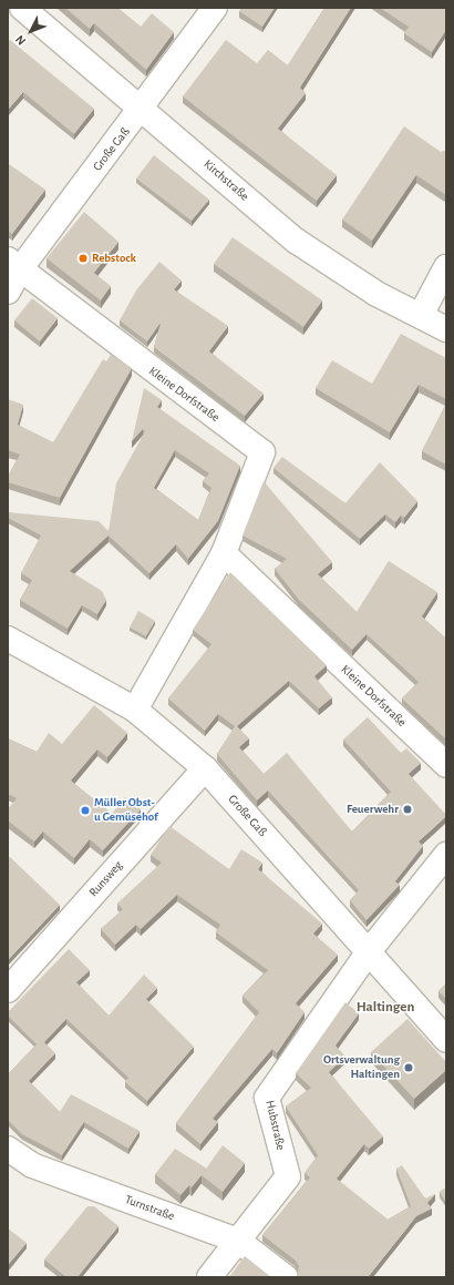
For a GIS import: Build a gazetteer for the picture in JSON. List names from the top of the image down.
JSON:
{
  "streets": {
    "street": [
      "Große Gaß",
      "Kirchstraße",
      "Kleine Dorfstraße",
      "Runsweg",
      "Hubstraße",
      "Turnstraße"
    ]
  },
  "crossings": [
    ["Große Gaß", "Kirchstraße"],
    ["Große Gaß", "Kleine Dorfstraße"],
    ["Große Gaß", "Runsweg"],
    ["Große Gaß", "Hubstraße"],
    ["Hubstraße", "Turnstraße"]
  ],
  "districts": ["Haltingen"],
  "places": [
    "Rebstock",
    "Feuerwehr",
    "Müller Obst- u Gemüsehof",
    "Ortsverwaltung Haltingen"
  ],
  "north": "bottom left"
}
